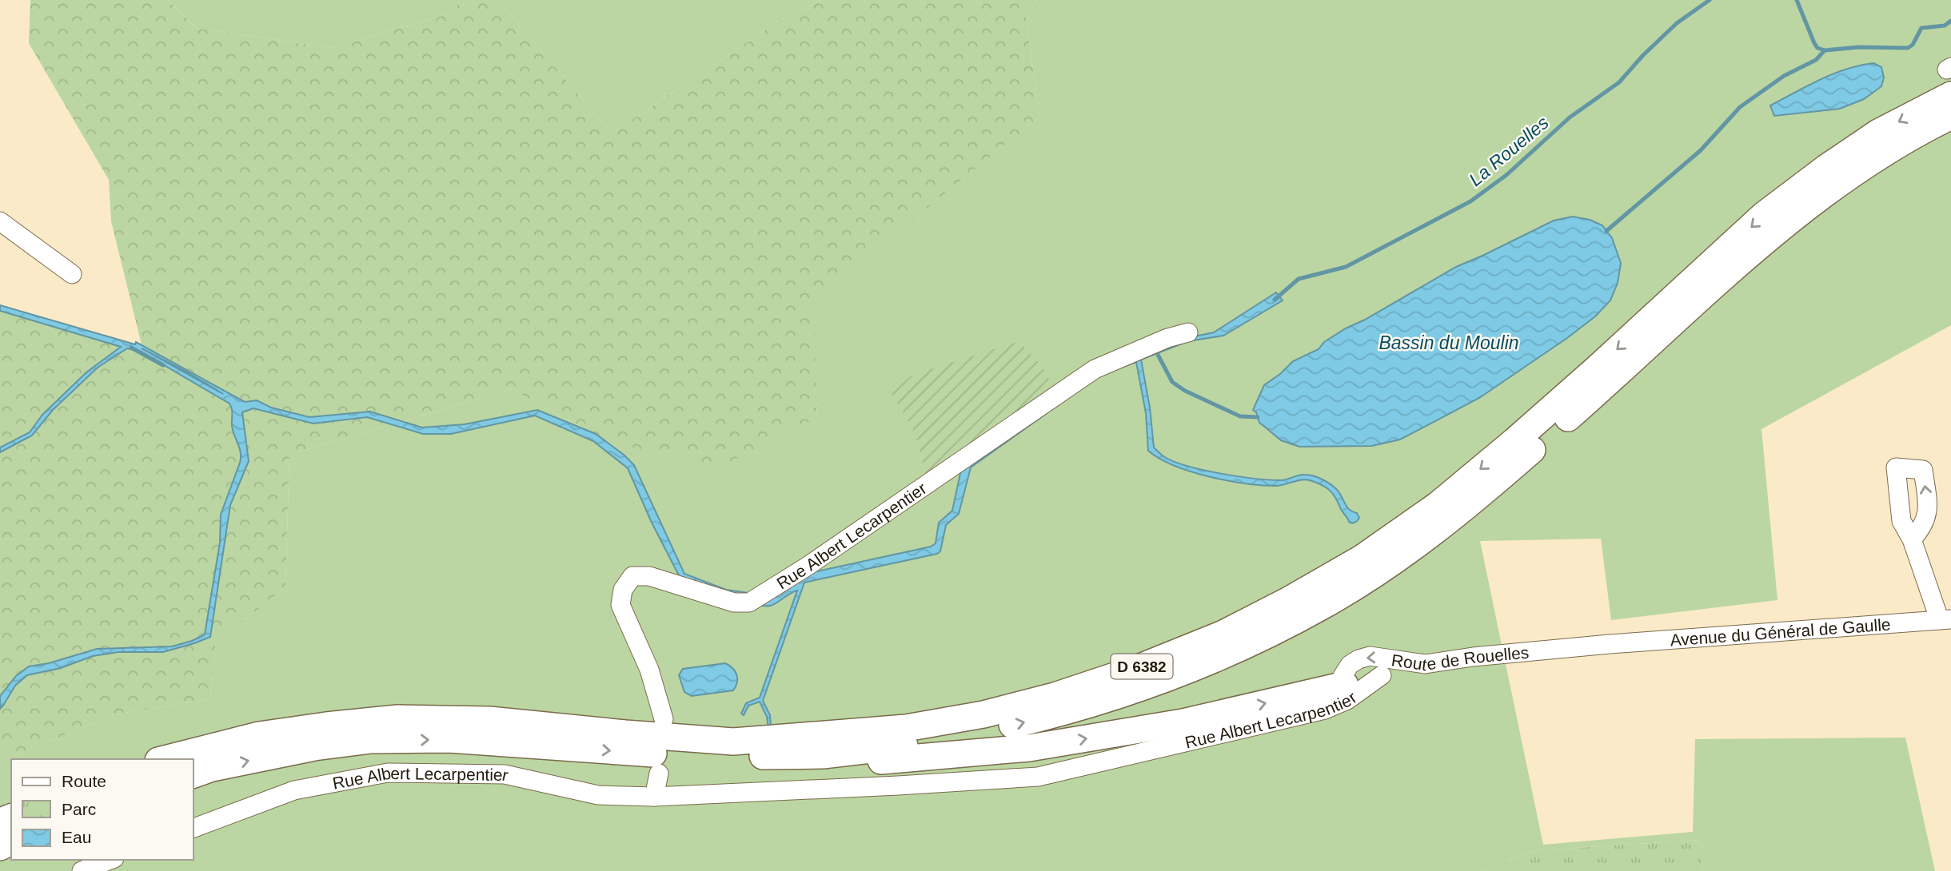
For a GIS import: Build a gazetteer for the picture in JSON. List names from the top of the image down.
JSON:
{
  "streets": {
    "highway": ["D 6382"],
    "street": ["Rue Albert Lecarpentier", "Avenue du Général de Gaulle", "Route de Rouelles"]
  },
  "crossings": [
    ["Rue Albert Lecarpentier", "Route de Rouelles"],
    ["Avenue du Général de Gaulle", "Route de Rouelles"]
  ],
  "water": ["La Rouelles", "Bassin du Moulin"],
  "legend": ["Route", "Parc", "Eau"]
}
